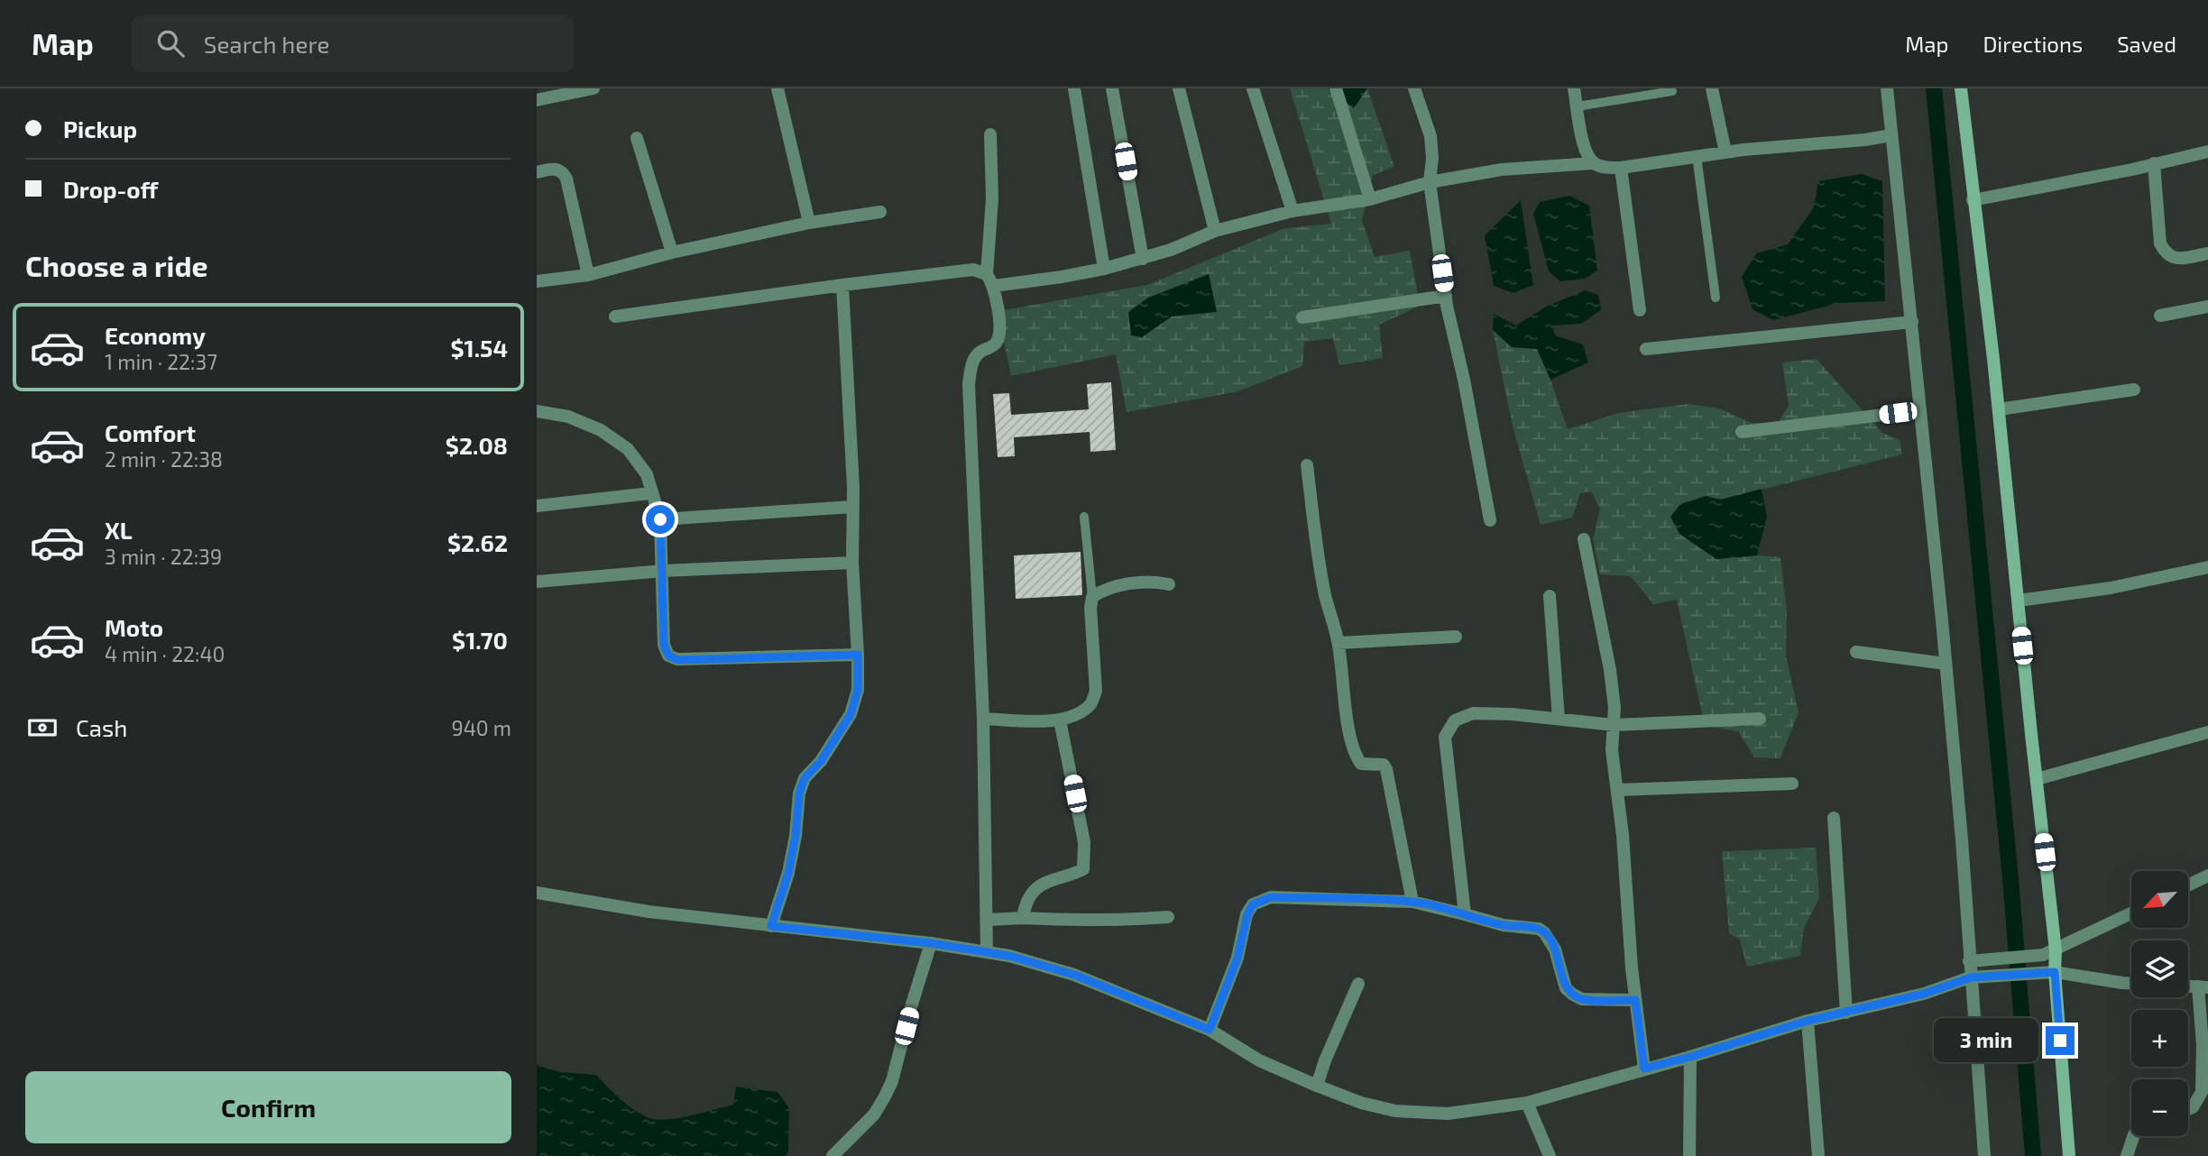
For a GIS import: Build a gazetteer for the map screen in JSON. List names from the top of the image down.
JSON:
{
  "north": "bottom left",
  "page": {
    "header": "Map",
    "search": "Search here",
    "nav": ["Map", "Directions", "Saved"],
    "banner": ["Pickup", "Drop-off"],
    "heading": "Choose a ride",
    "list": [
      {
        "name": "Economy",
        "note": "1 min · 22:37",
        "value": "$1.54"
      },
      {
        "name": "Comfort",
        "note": "2 min · 22:38",
        "value": "$2.08"
      },
      {
        "name": "XL",
        "note": "3 min · 22:39",
        "value": "$2.62"
      },
      {
        "name": "Moto",
        "note": "4 min · 22:40",
        "value": "$1.70"
      }
    ],
    "pay": ["Cash", "940 m"],
    "map_buttons": ["+", "−"],
    "bubble": "3 min",
    "buttons": "Confirm"
  }
}
